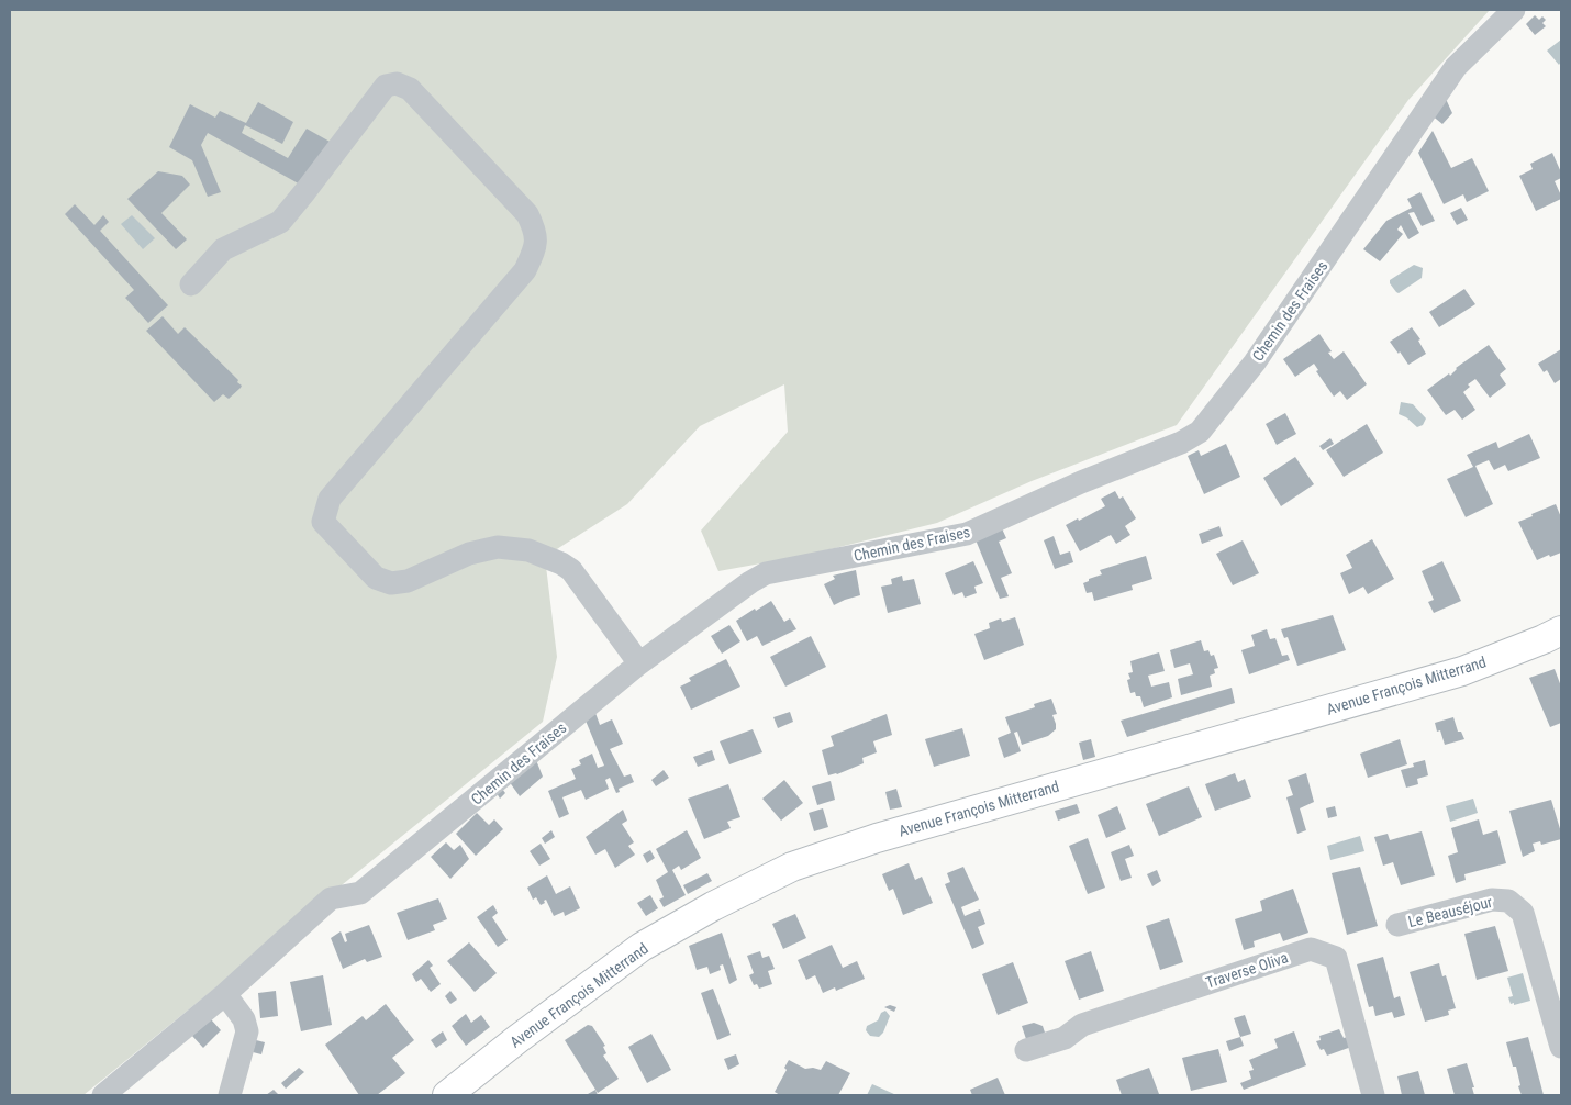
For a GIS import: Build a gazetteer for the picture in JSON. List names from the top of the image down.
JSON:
{
  "streets": {
    "main road": ["Avenue François Mitterrand"],
    "street": ["Chemin des Fraises", "Le Beauséjour", "Traverse Oliva"]
  }
}
